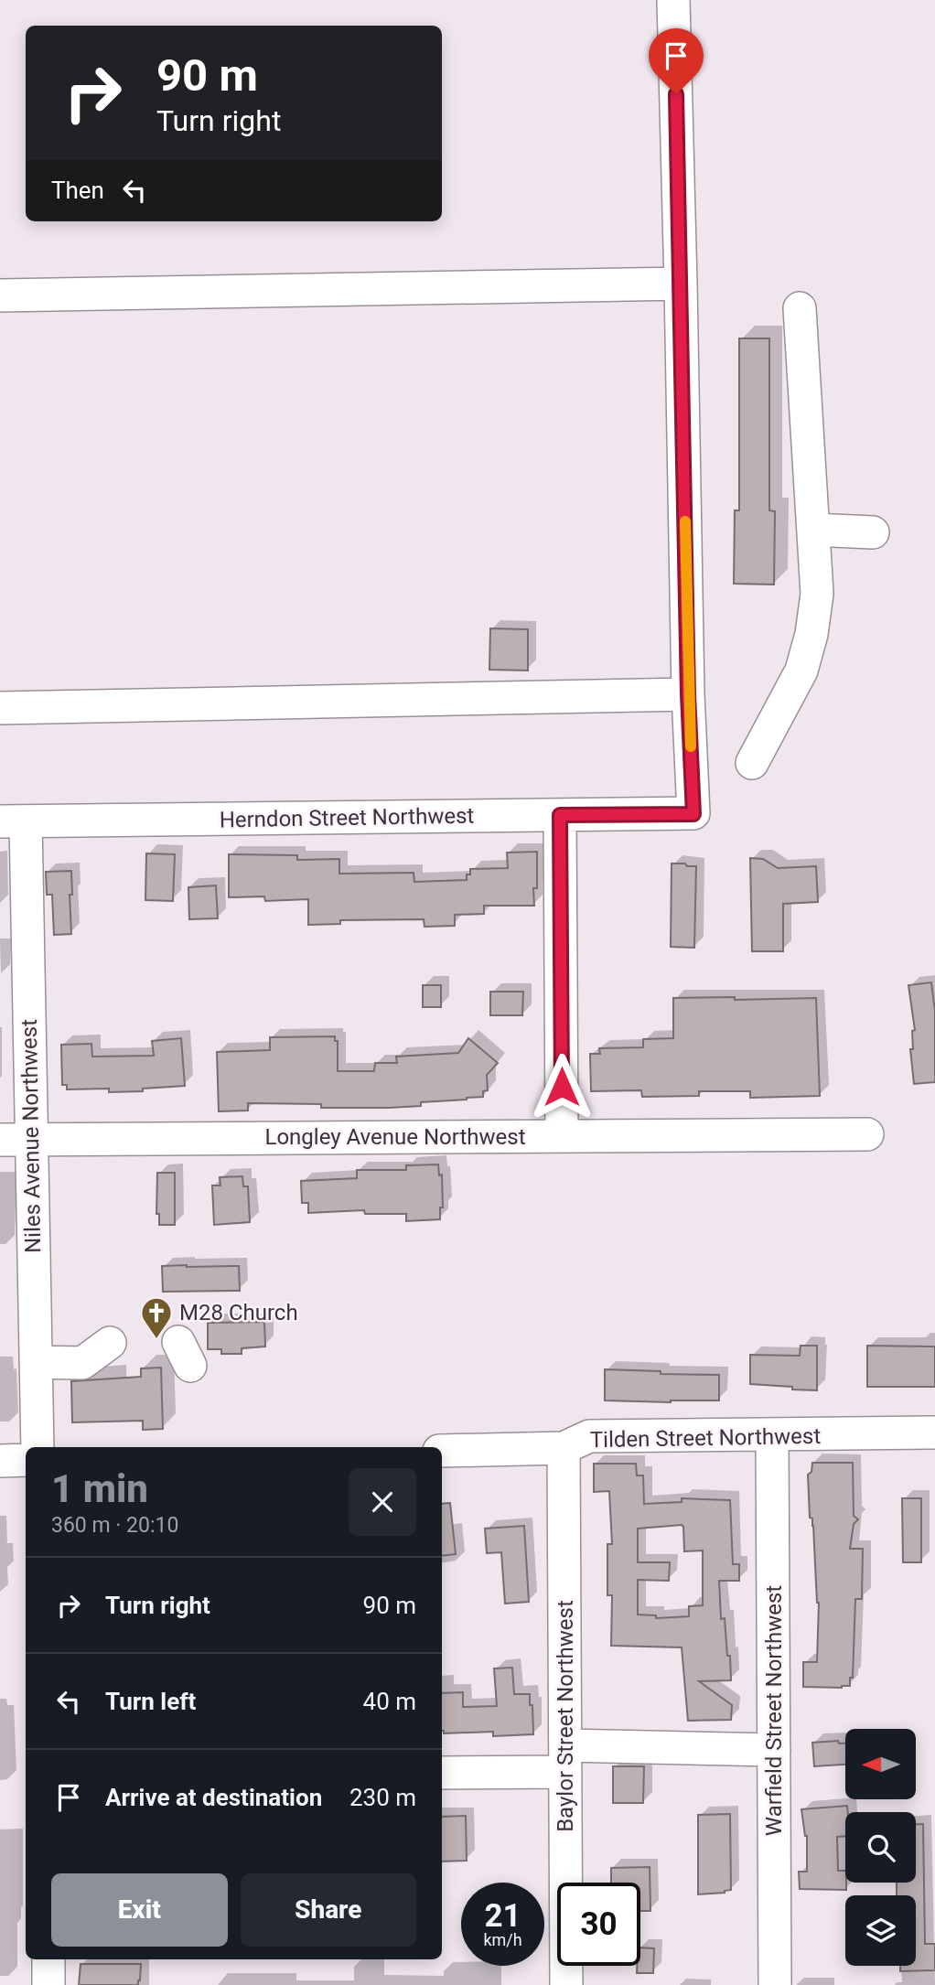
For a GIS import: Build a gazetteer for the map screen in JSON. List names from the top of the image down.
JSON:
{
  "streets": {
    "street": [
      "Herndon Street Northwest",
      "Niles Avenue Northwest",
      "Longley Avenue Northwest",
      "Tilden Street Northwest",
      "Warfield Street Northwest",
      "Baylor Street Northwest"
    ]
  },
  "crossings": [
    ["Herndon Street Northwest", "Niles Avenue Northwest"],
    ["Niles Avenue Northwest", "Longley Avenue Northwest"],
    ["Tilden Street Northwest", "Warfield Street Northwest"],
    ["Tilden Street Northwest", "Baylor Street Northwest"]
  ],
  "places": {
    "church": ["M28 Church"]
  },
  "north": "left",
  "page": {
    "turn": ["90 m", "Turn right"],
    "then": "Then",
    "heading": ["1 min", "360 m · 20:10"],
    "list": [
      {
        "name": "Turn right",
        "value": "90 m"
      },
      {
        "name": "Turn left",
        "value": "40 m"
      },
      {
        "name": "Arrive at destination",
        "value": "230 m"
      }
    ],
    "buttons": ["Exit", "Share"],
    "speed": "21 km/h",
    "limit": "30"
  }
}
